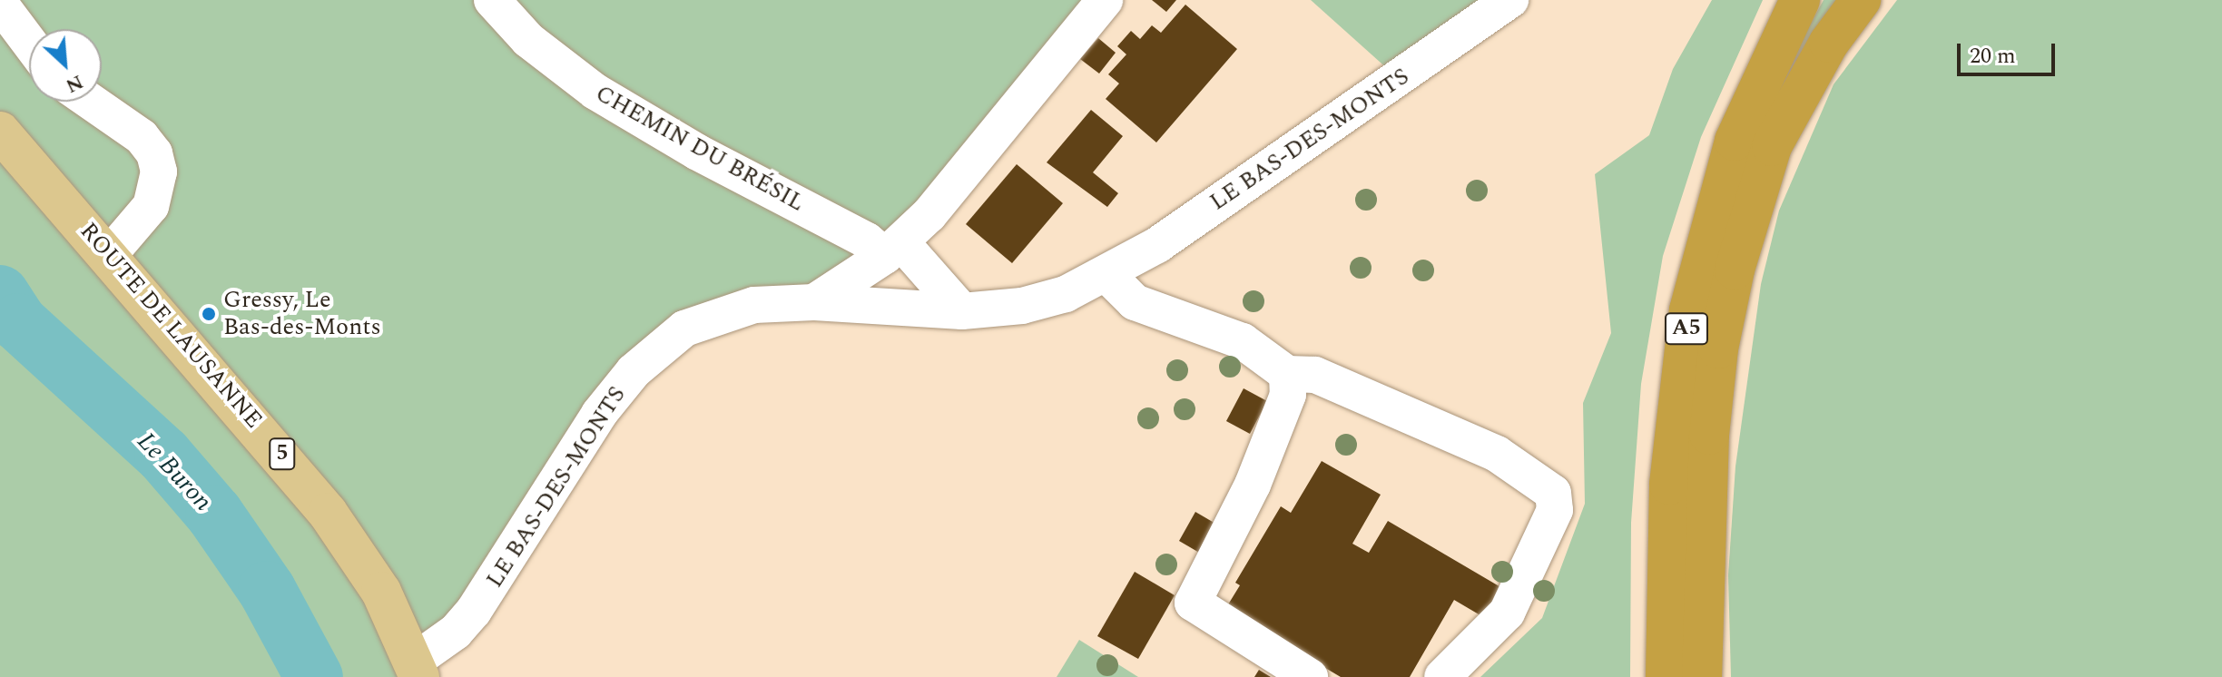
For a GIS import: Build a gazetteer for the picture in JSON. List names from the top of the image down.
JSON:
{
  "streets": {
    "highway": ["A5"],
    "main road": ["ROUTE DE LAUSANNE", "5"],
    "street": ["LE BAS-DES-MONTS", "CHEMIN DU BRÉSIL"]
  },
  "crossings": [
    ["LE BAS-DES-MONTS", "ROUTE DE LAUSANNE"]
  ],
  "water": ["Le Buron"],
  "places": ["Gressy, Le Bas-des-Monts"],
  "scale_bar": "20 m",
  "north": "bottom right"
}
